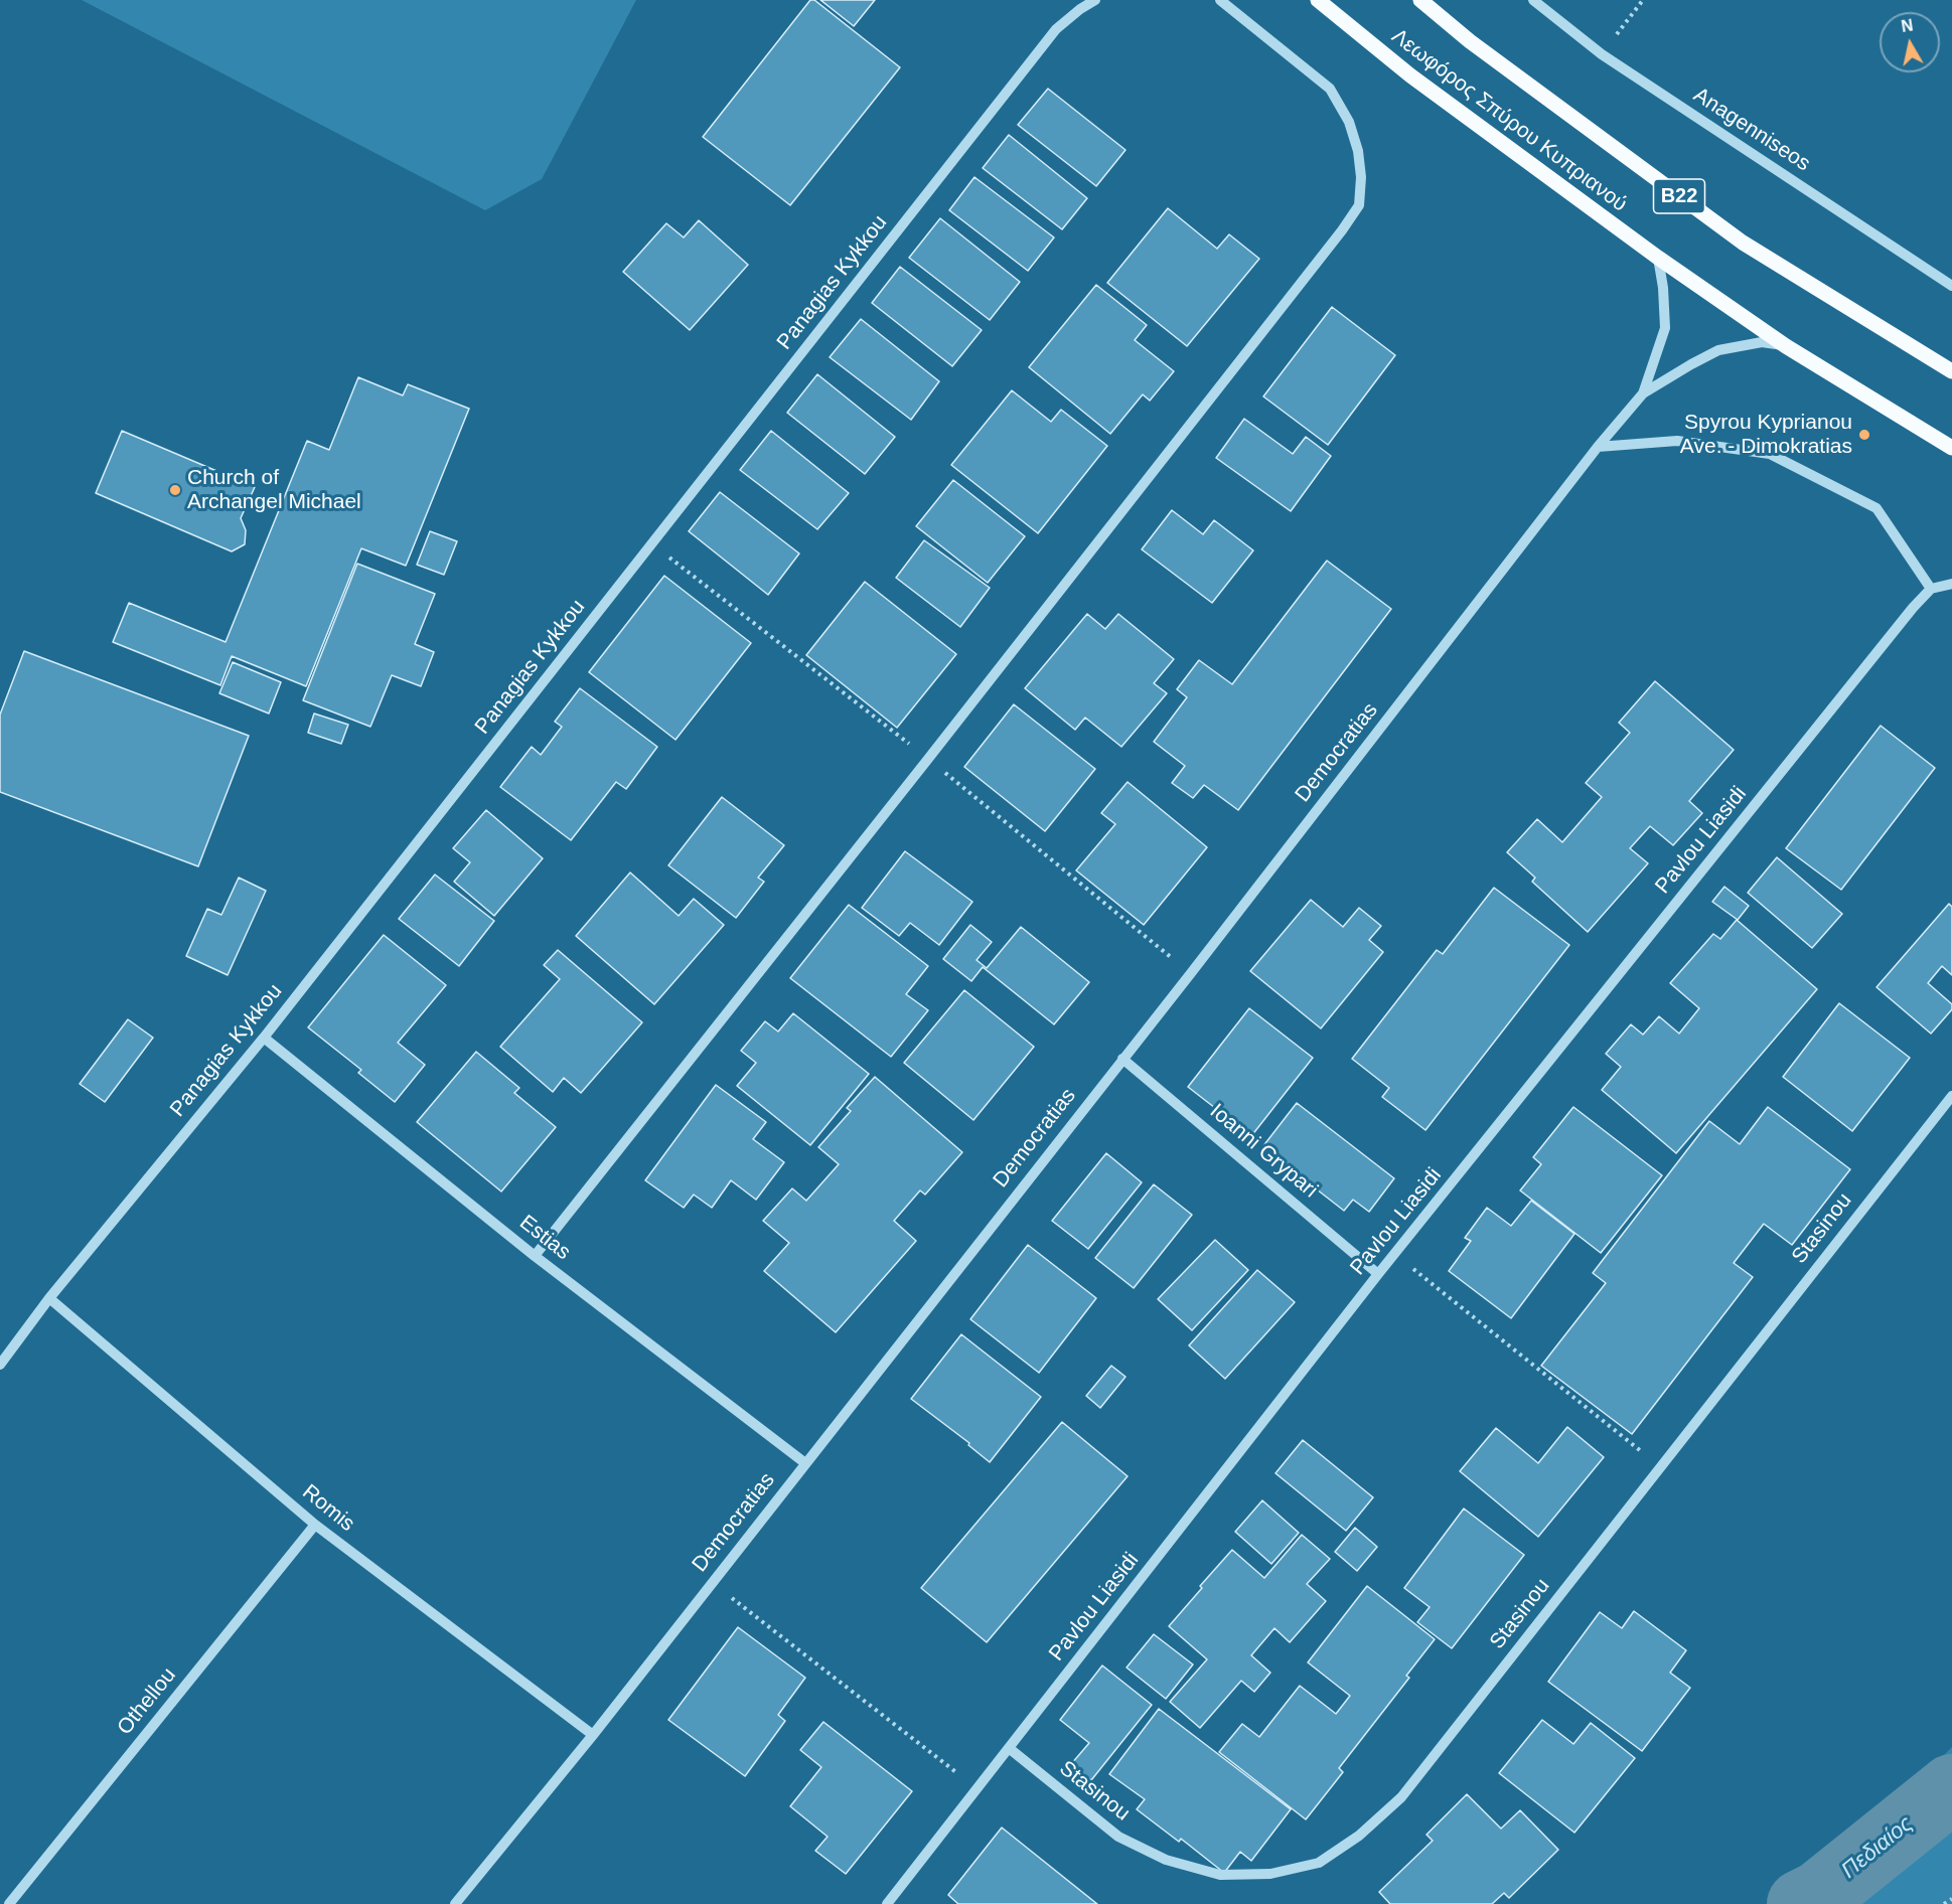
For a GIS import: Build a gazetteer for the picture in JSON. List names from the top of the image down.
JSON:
{
  "streets": {
    "main road": ["Λεωφόρος Σπύρου Κυπριανού", "B22"],
    "street": [
      "Anagenniseos",
      "Panagias Kykkou",
      "Democratias",
      "Pavlou Liasidi",
      "Ioanni Grypari",
      "Stasinou",
      "Estias",
      "Romis",
      "Othellou"
    ]
  },
  "crossings": [
    ["Λεωφόρος Σπύρου Κυπριανού", "Democratias"],
    ["Panagias Kykkou", "Estias"],
    ["Panagias Kykkou", "Romis"],
    ["Democratias", "Ioanni Grypari"],
    ["Democratias", "Estias"],
    ["Democratias", "Romis"],
    ["Pavlou Liasidi", "Ioanni Grypari"],
    ["Pavlou Liasidi", "Stasinou"],
    ["Romis", "Othellou"]
  ],
  "water": ["Πεδιαίος"],
  "places": ["Spyrou Kyprianou Ave. - Dimokratias", "Church of Archangel Michael"],
  "north": "top"
}
